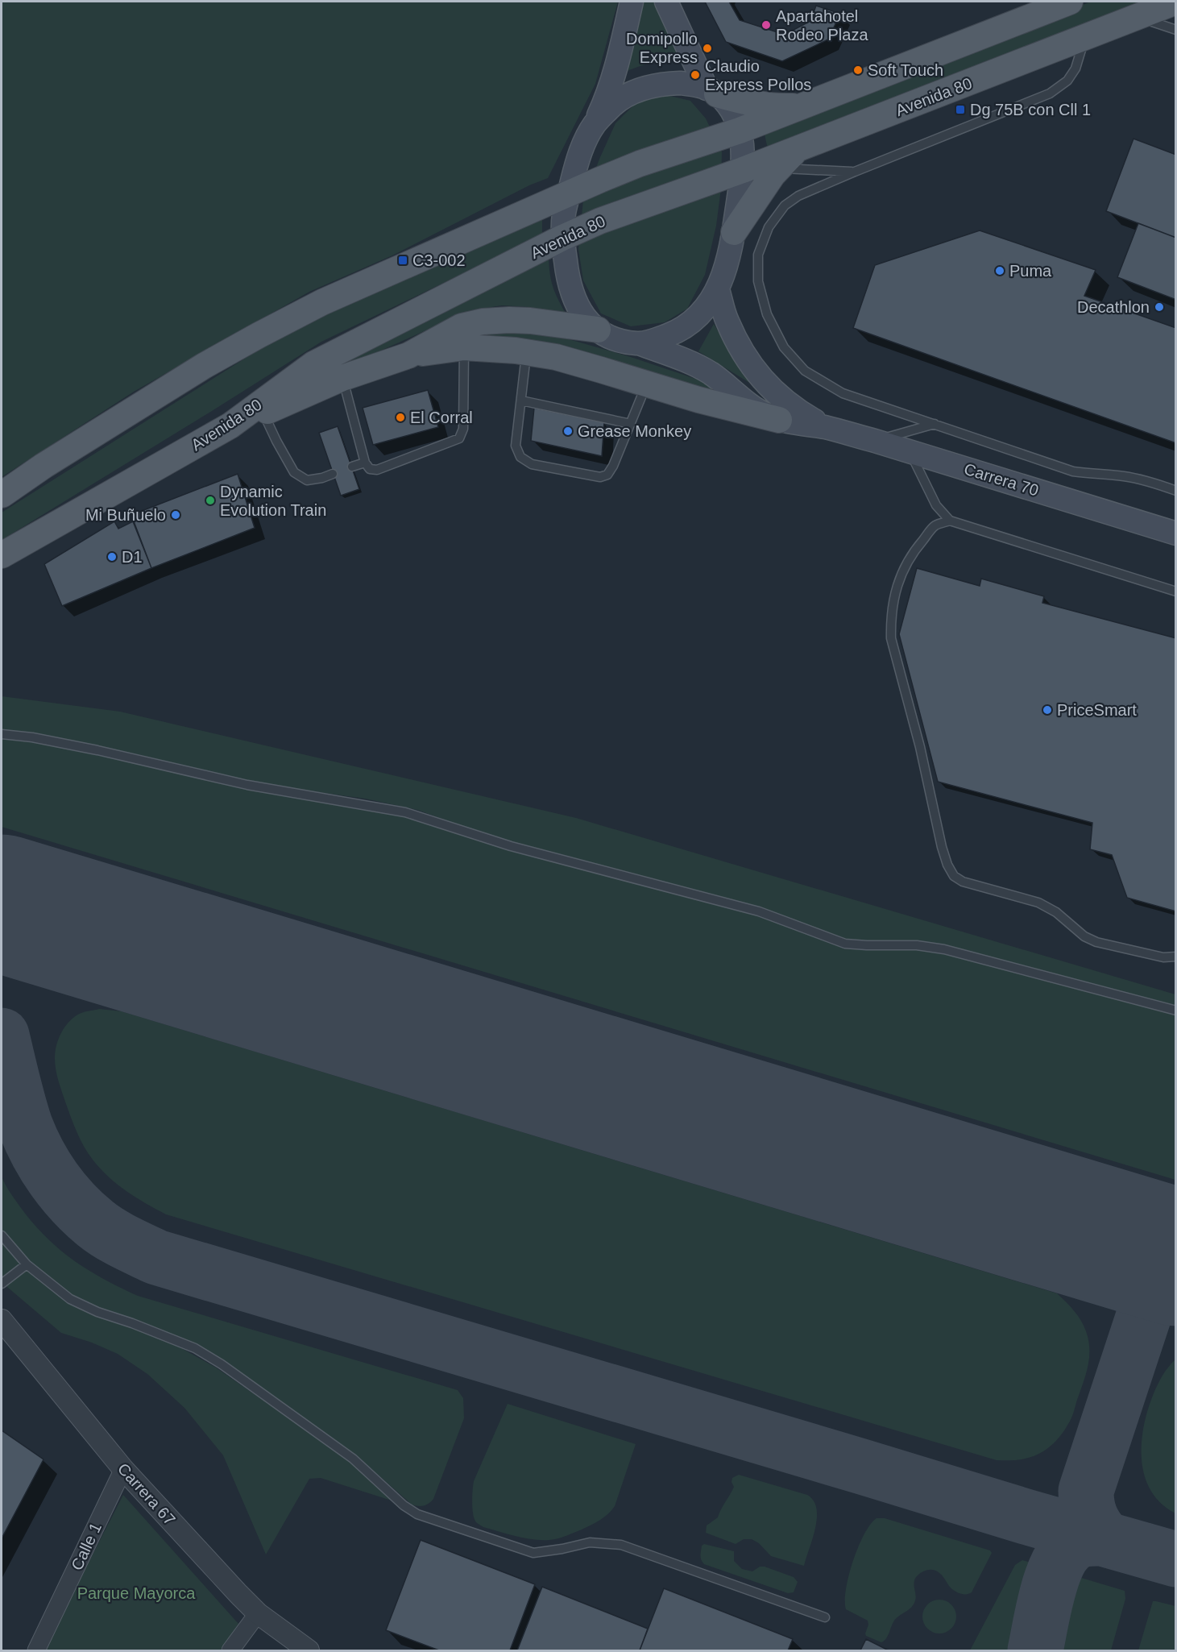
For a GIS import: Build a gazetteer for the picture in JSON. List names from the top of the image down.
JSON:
{
  "streets": {
    "main road": ["Avenida 80", "Carrera 70"],
    "street": ["Carrera 67", "Calle 1"]
  },
  "crossings": [
    ["Avenida 80", "Carrera 70"],
    ["Carrera 67", "Calle 1"]
  ],
  "parks": ["Parque Mayorca"],
  "places": {
    "other": [
      "Apartahotel Rodeo Plaza",
      "Domipollo Express",
      "Soft Touch",
      "Claudio Express Pollos",
      "Puma",
      "Decathlon",
      "El Corral",
      "Grease Monkey",
      "Dynamic Evolution Train",
      "Mi Buñuelo",
      "D1",
      "PriceSmart"
    ],
    "transit": ["Dg 75B con Cll 1", "C3-002"]
  }
}
